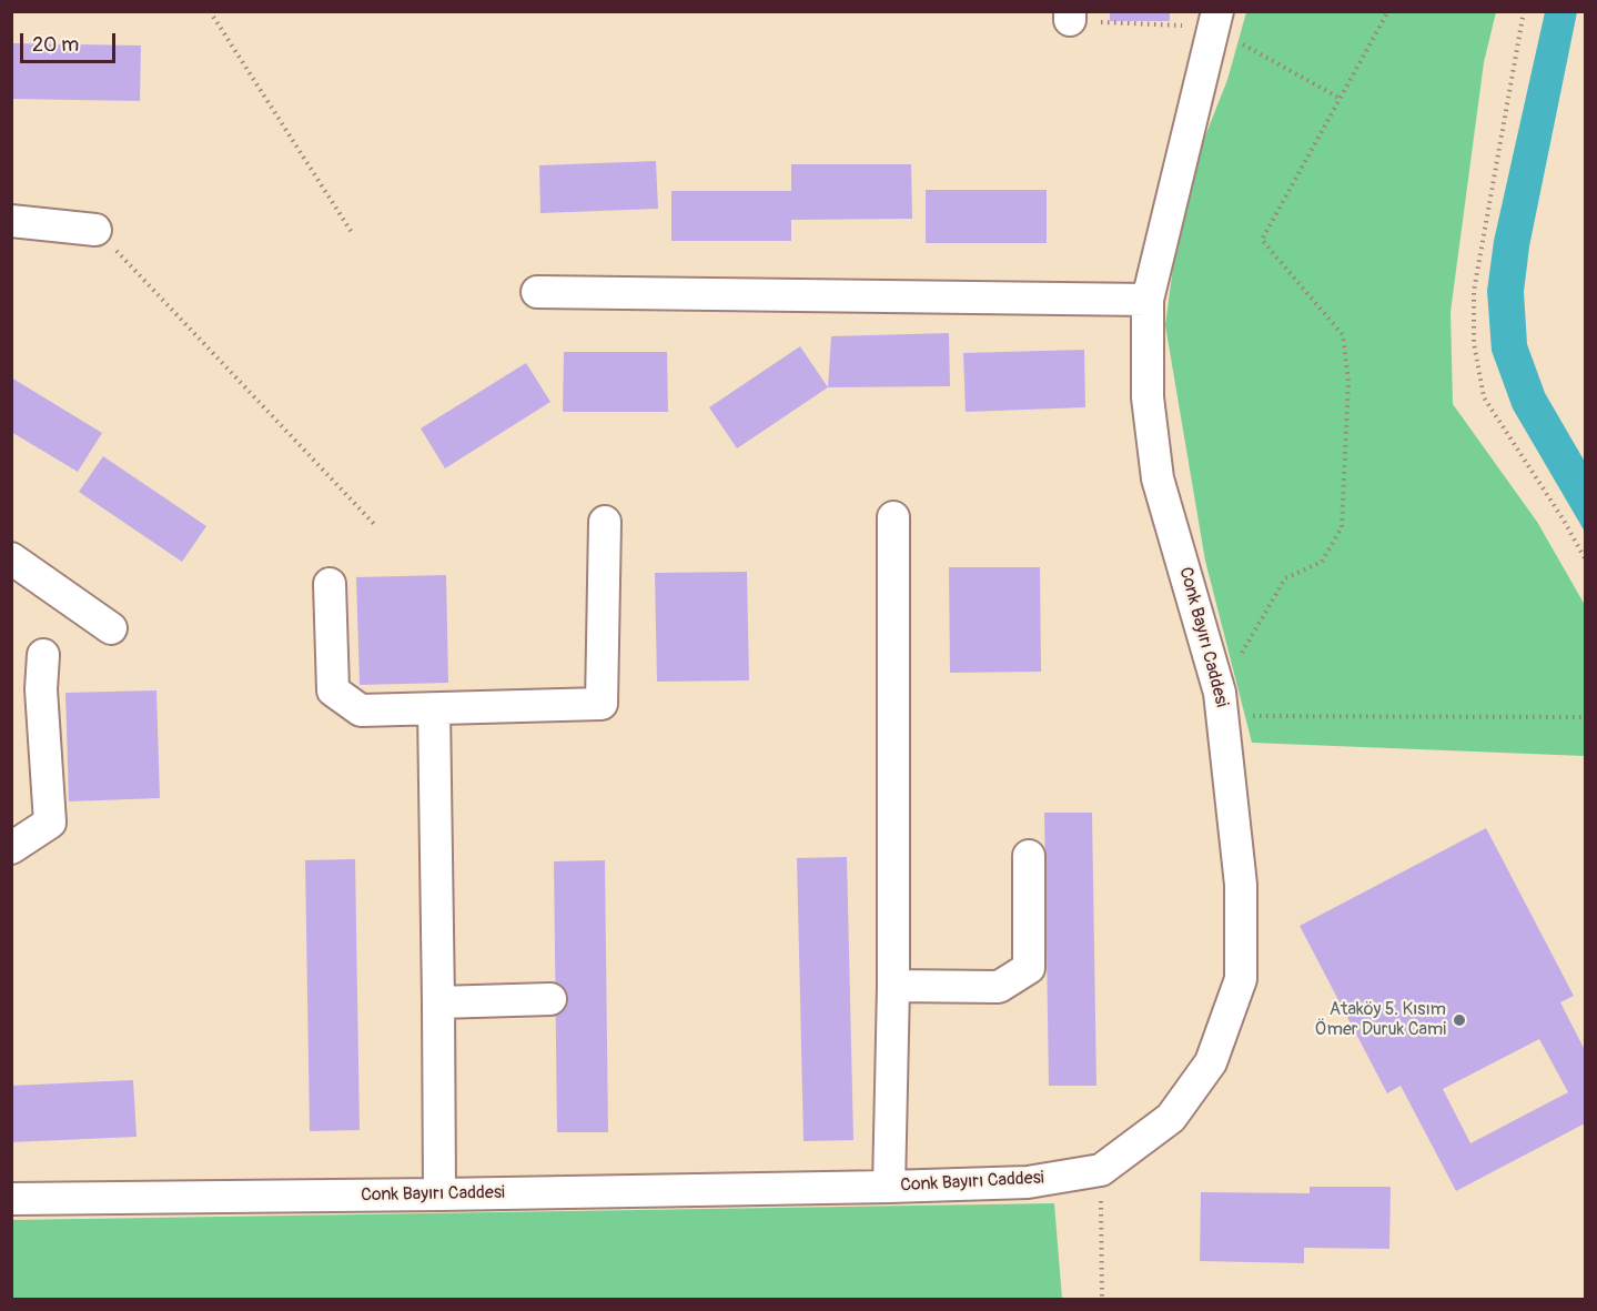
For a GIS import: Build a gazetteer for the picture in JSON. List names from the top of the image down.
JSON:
{
  "streets": {
    "street": ["Conk Bayırı Caddesi"]
  },
  "places": ["Ataköy 5. Kısım Ömer Duruk Cami"],
  "scale_bar": "20 m"
}
